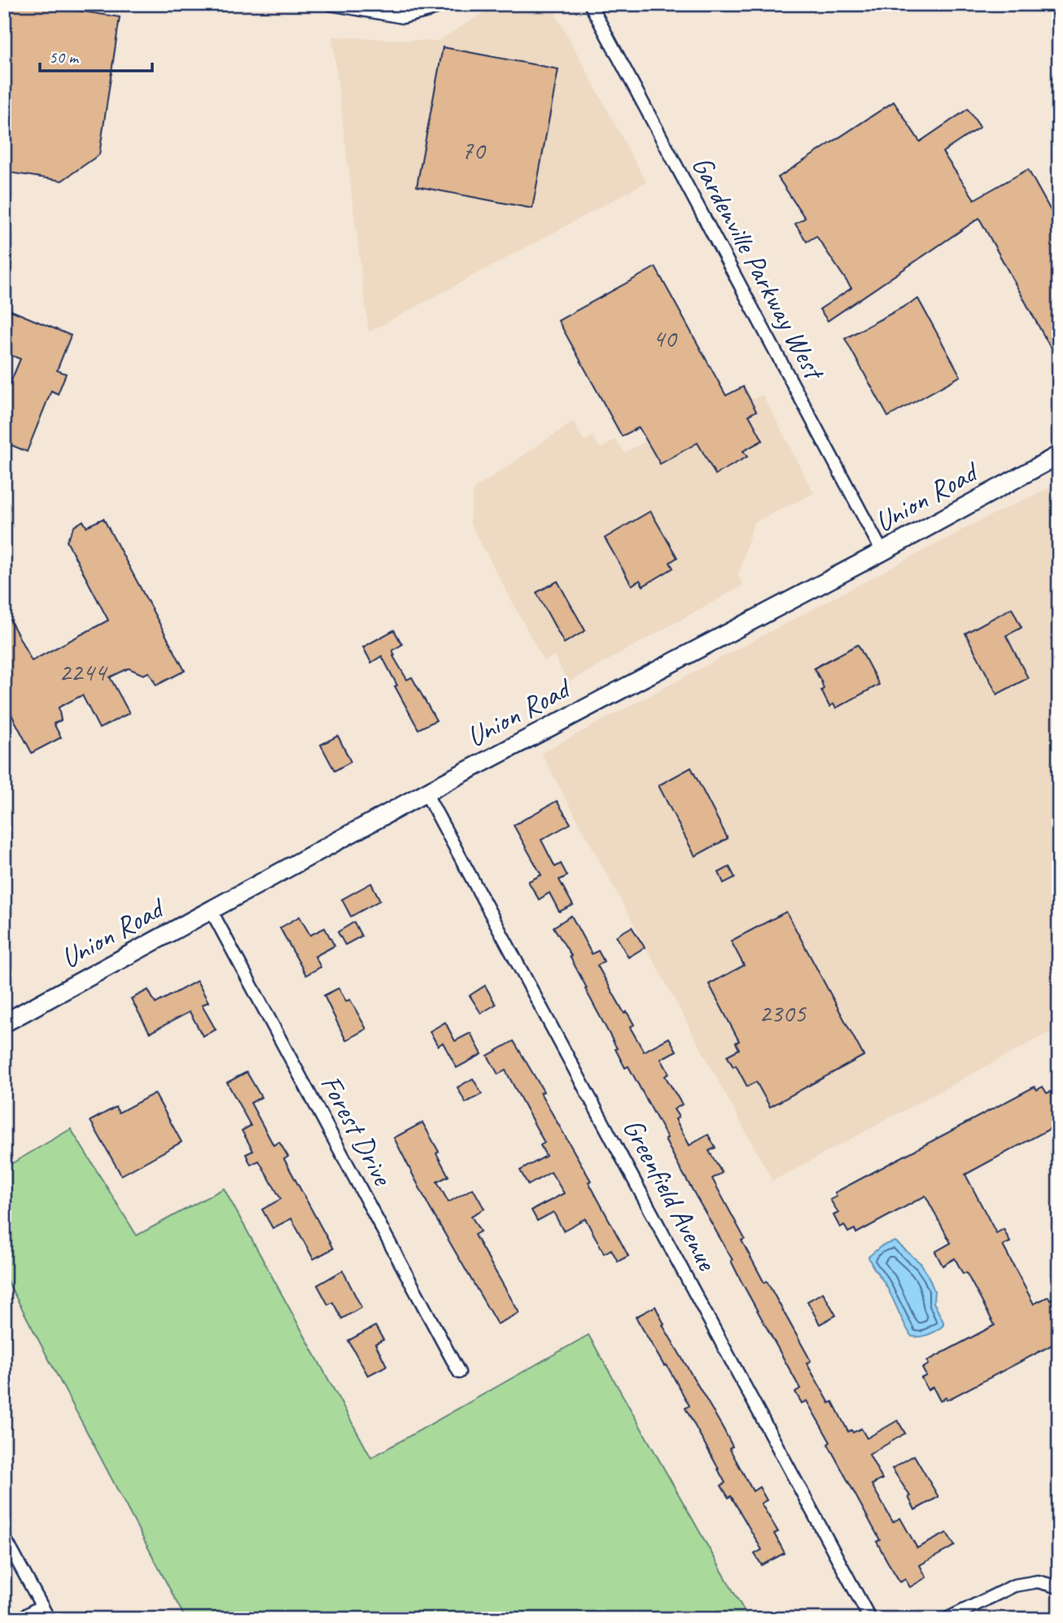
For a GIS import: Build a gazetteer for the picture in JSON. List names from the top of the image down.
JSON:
{
  "streets": {
    "main road": ["Union Road"],
    "street": ["Gardenville Parkway West", "Forest Drive", "Greenfield Avenue"]
  },
  "crossings": [
    ["Gardenville Parkway West", "Union Road"],
    ["Union Road", "Forest Drive"],
    ["Union Road", "Greenfield Avenue"]
  ],
  "house_numbers": [
    "70",
    "40",
    "2244",
    "2305"
  ],
  "scale_bar": "50 m"
}
